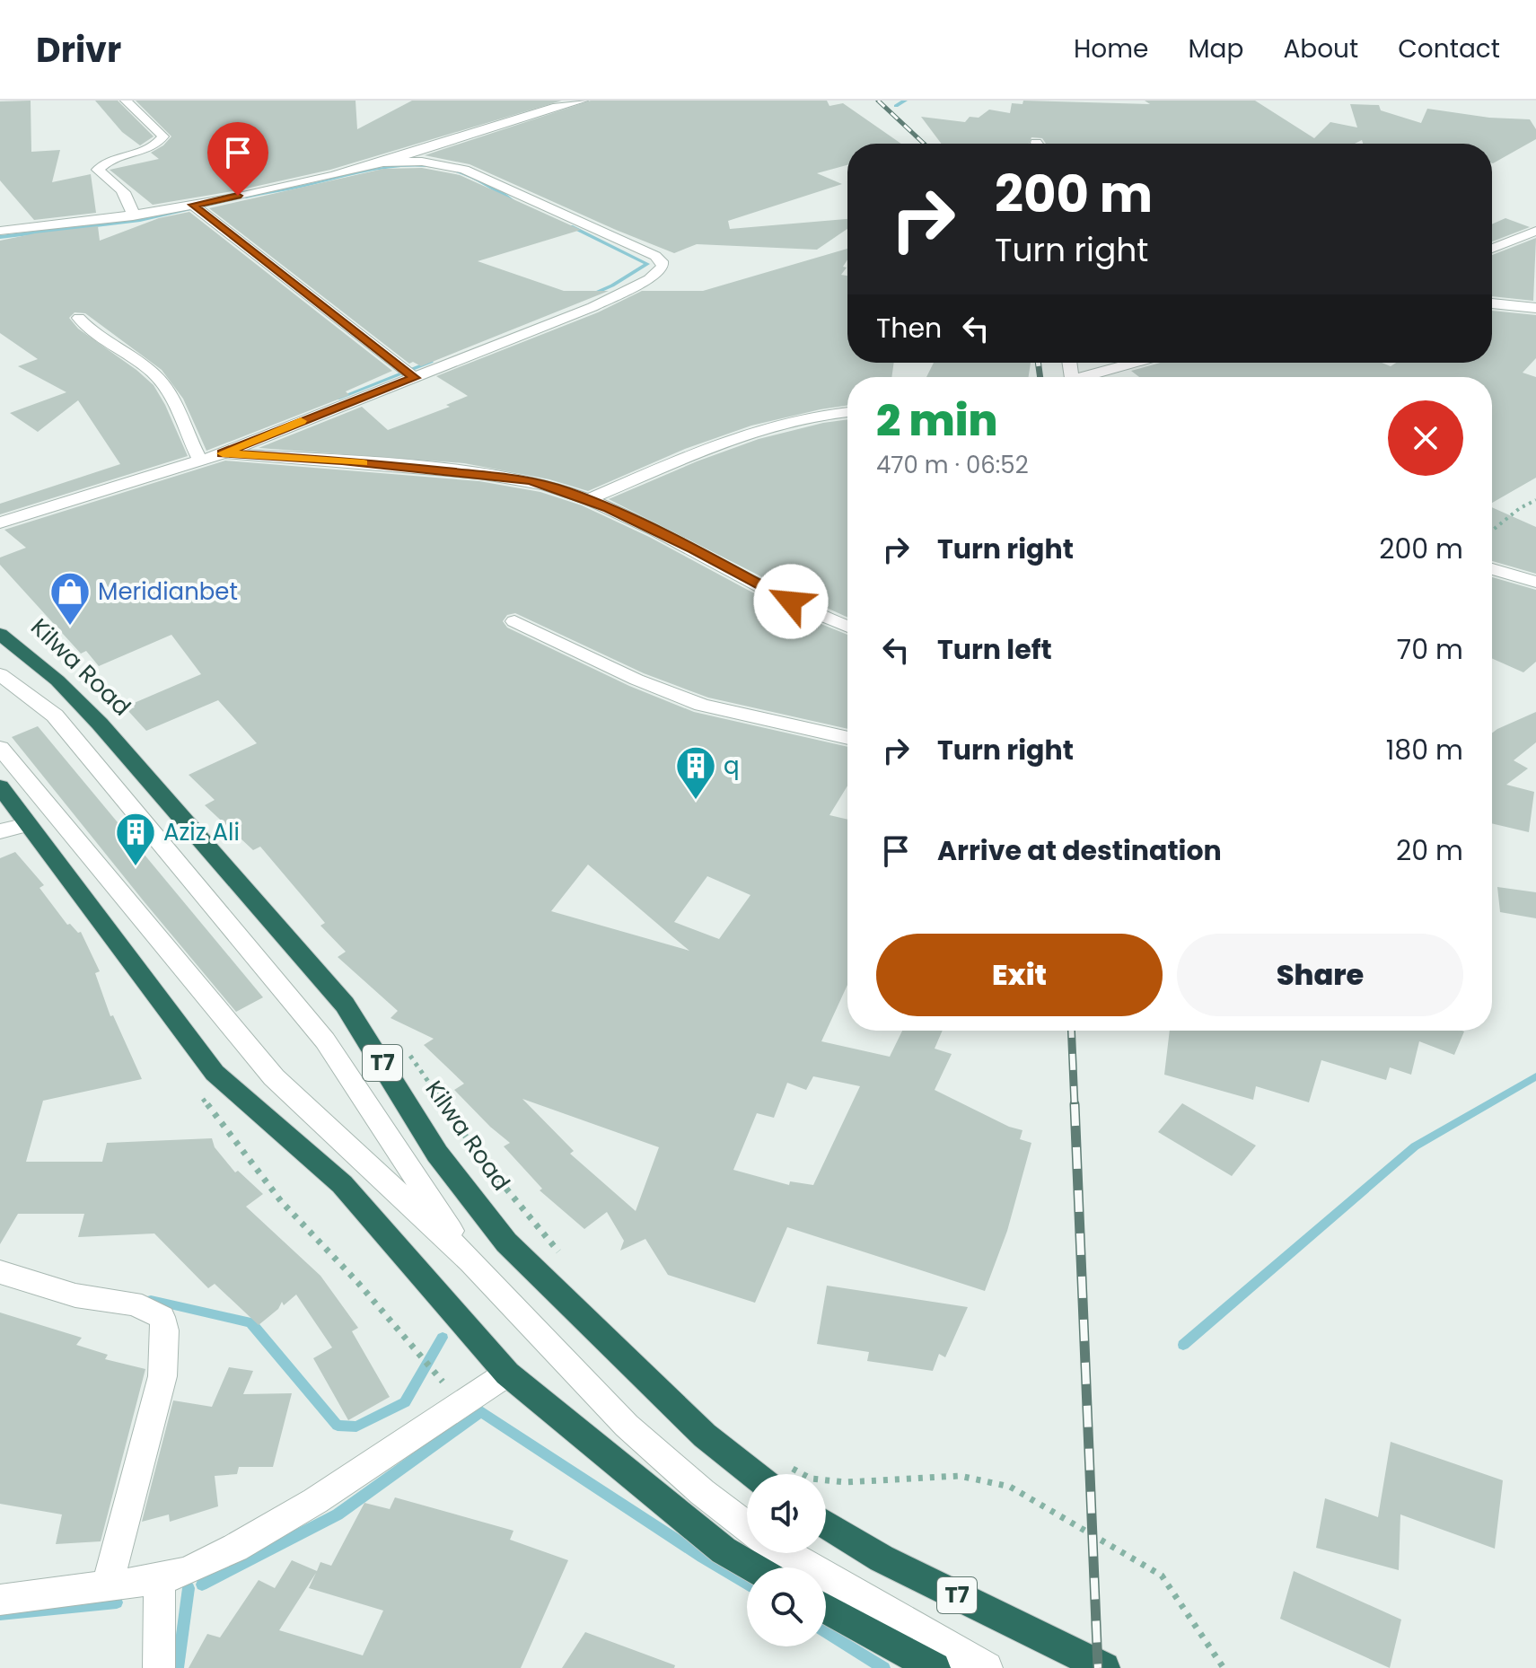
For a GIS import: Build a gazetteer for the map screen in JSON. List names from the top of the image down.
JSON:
{
  "streets": {
    "highway": ["Kilwa Road", "T7"]
  },
  "places": {
    "shop": ["Meridianbet"],
    "building": ["q", "Aziz Ali"]
  },
  "page": {
    "header": "Drivr",
    "nav": [
      "Home",
      "Map",
      "About",
      "Contact"
    ],
    "turn": ["200 m", "Turn right"],
    "then": "Then",
    "heading": ["2 min", "470 m · 06:52"],
    "list": [
      {
        "name": "Turn right",
        "value": "200 m"
      },
      {
        "name": "Turn left",
        "value": "70 m"
      },
      {
        "name": "Turn right",
        "value": "180 m"
      },
      {
        "name": "Arrive at destination",
        "value": "20 m"
      }
    ],
    "buttons": ["Exit", "Share"]
  }
}
